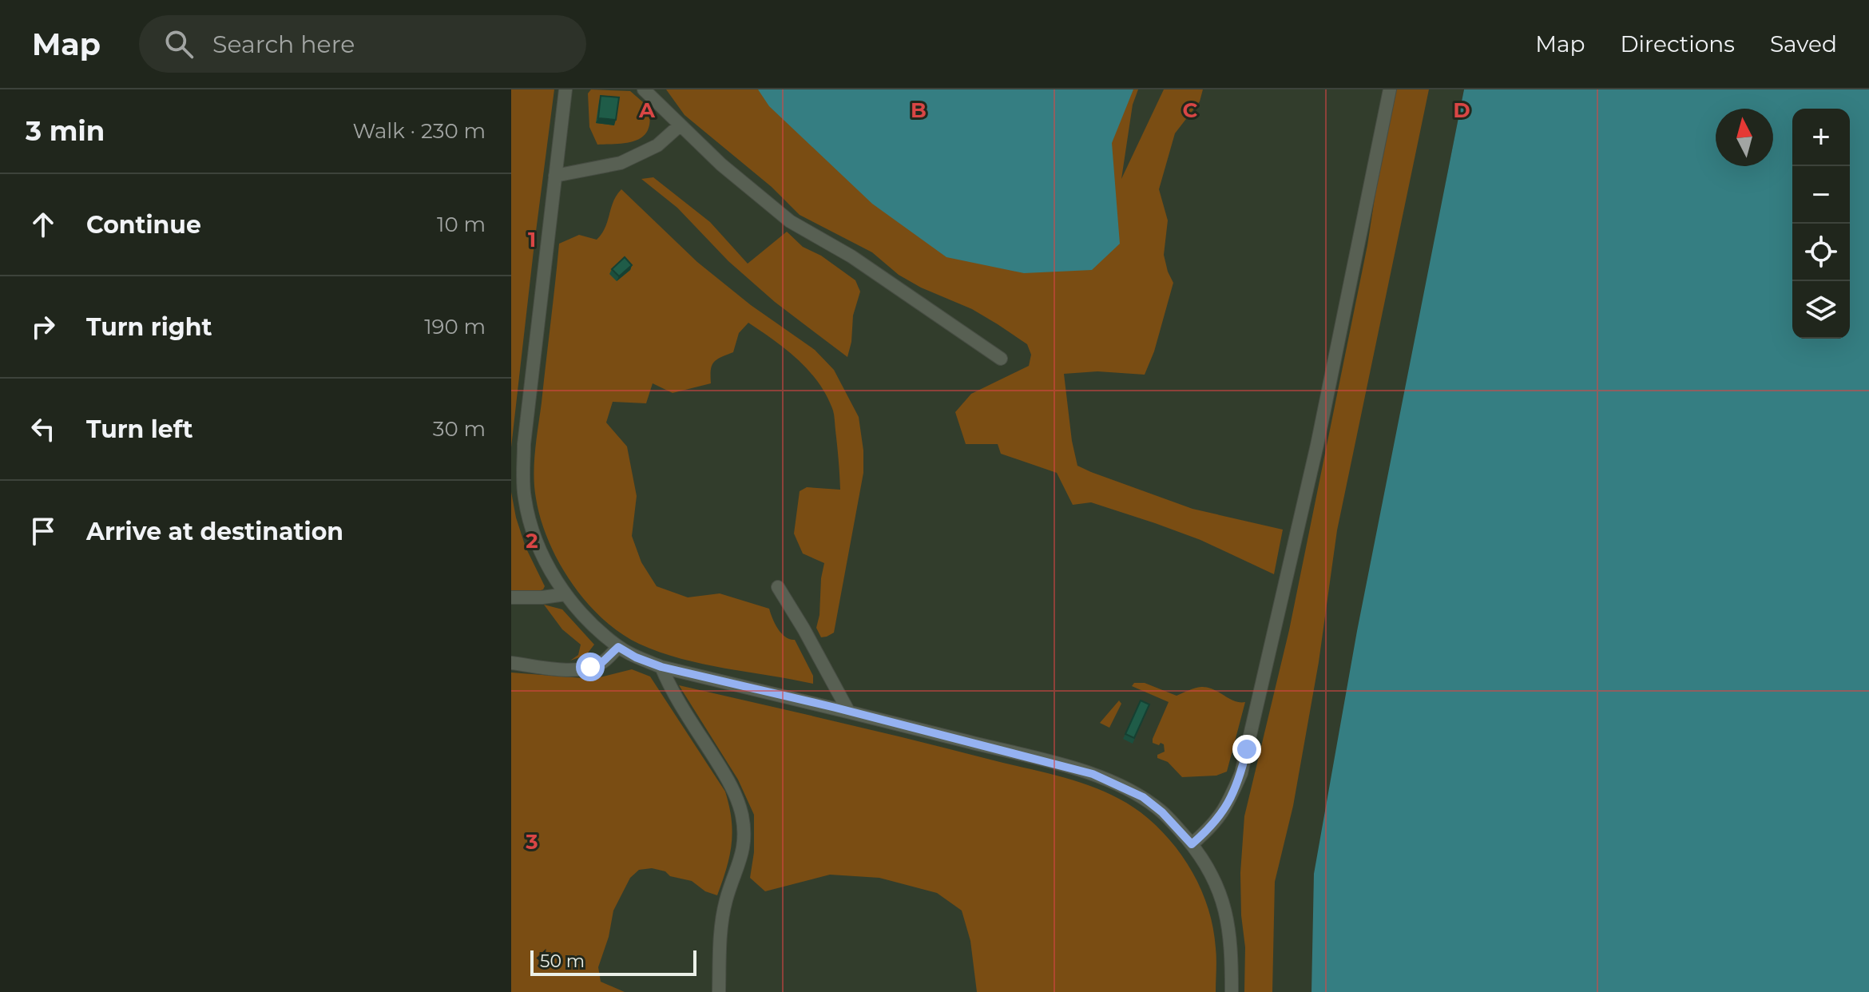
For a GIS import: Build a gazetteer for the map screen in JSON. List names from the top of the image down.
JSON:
{
  "scale_bar": "50 m",
  "north": "top",
  "page": {
    "header": "Map",
    "search": "Search here",
    "nav": ["Map", "Directions", "Saved"],
    "heading": ["3 min", "Walk · 230 m"],
    "map_buttons": ["+", "−"],
    "list": [
      ["Continue", "10 m"],
      ["Turn right", "190 m"],
      ["Turn left", "30 m"],
      "Arrive at destination"
    ],
    "scale": "50 m"
  },
  "grid": {
    "columns": [
      "A",
      "B",
      "C",
      "D"
    ],
    "rows": ["1", "2", "3"]
  }
}
